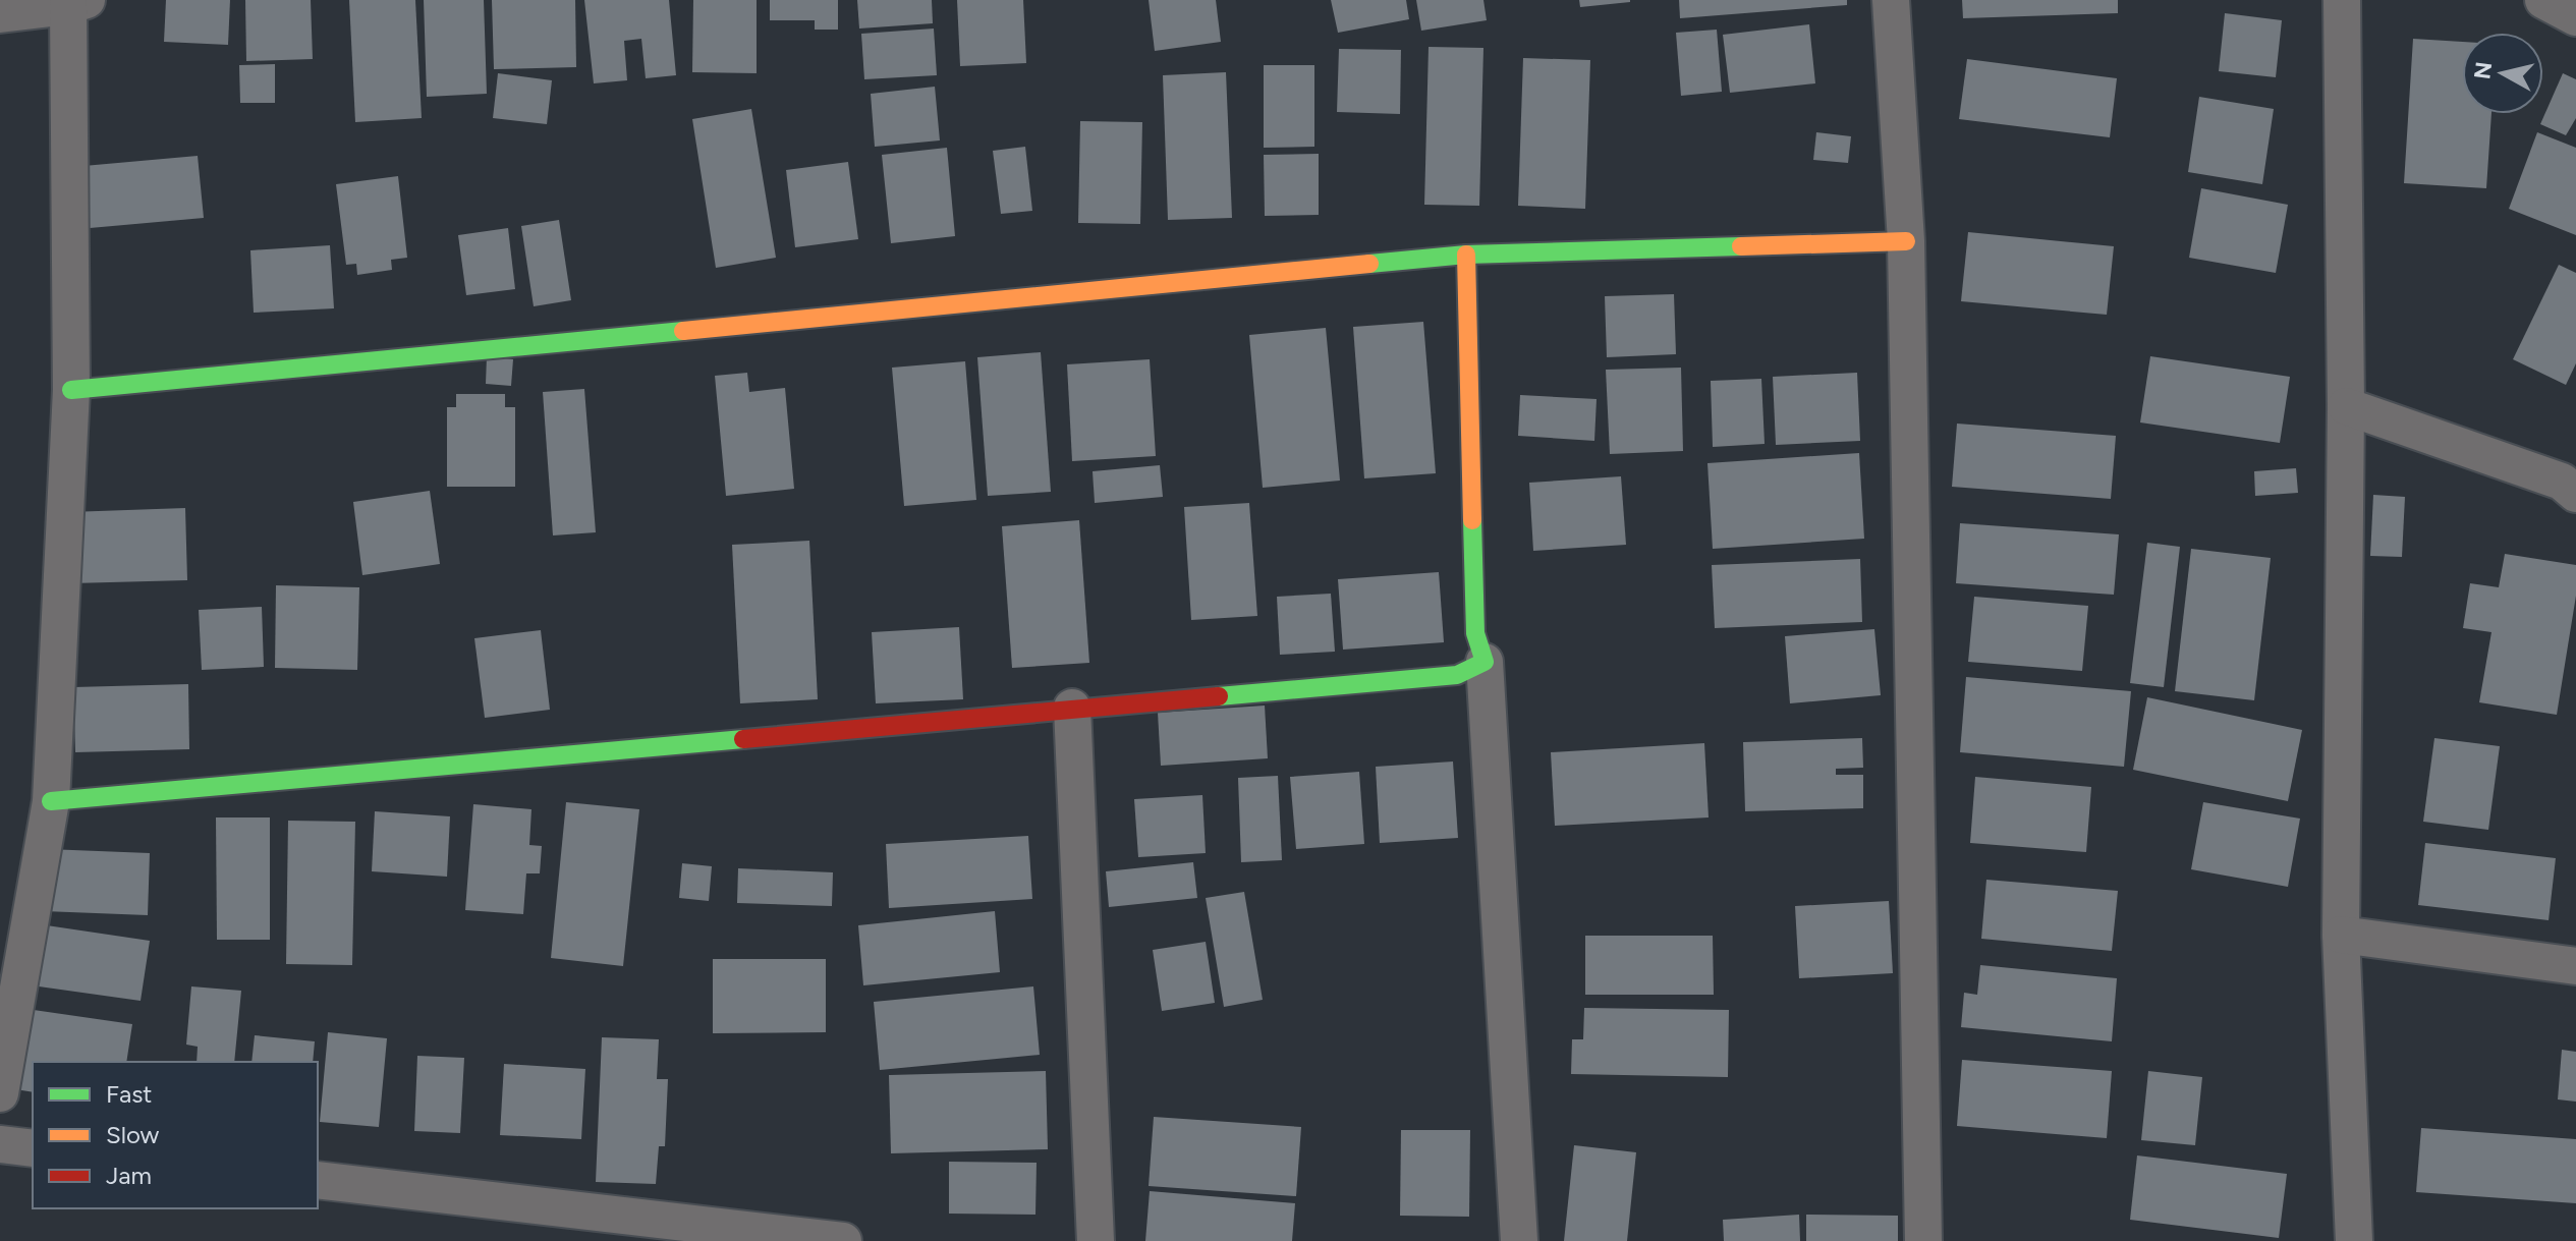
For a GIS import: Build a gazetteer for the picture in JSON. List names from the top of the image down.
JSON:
{
  "legend": ["Fast", "Slow", "Jam"],
  "north": "left"
}
